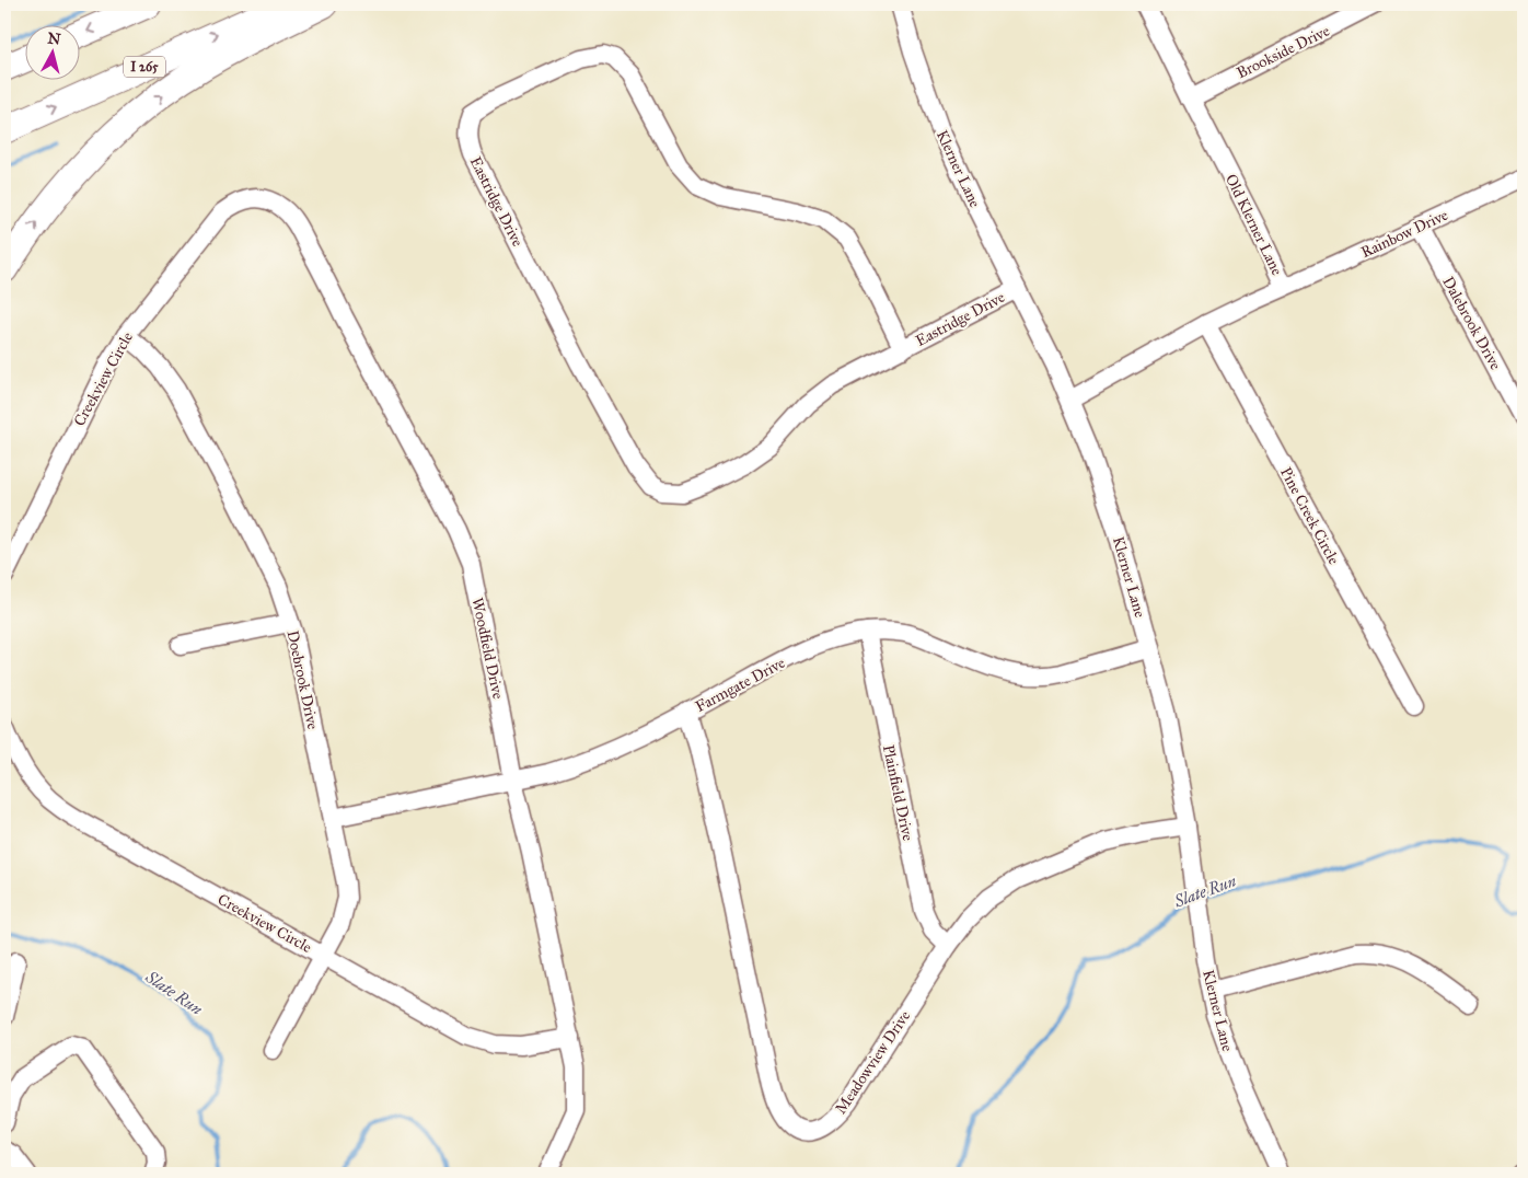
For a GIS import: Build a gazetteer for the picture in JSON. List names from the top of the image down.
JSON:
{
  "streets": {
    "highway": ["I 265"],
    "street": [
      "Brookside Drive",
      "Klerner Lane",
      "Eastridge Drive",
      "Old Klerner Lane",
      "Rainbow Drive",
      "Dalebrook Drive",
      "Creekview Circle",
      "Pine Creek Circle",
      "Woodfield Drive",
      "Doebrook Drive",
      "Farmgate Drive",
      "Plainfield Drive",
      "Meadowview Drive"
    ]
  },
  "crossings": [
    ["Brookside Drive", "Old Klerner Lane"],
    ["Klerner Lane", "Eastridge Drive"],
    ["Klerner Lane", "Old Klerner Lane"],
    ["Klerner Lane", "Farmgate Drive"],
    ["Klerner Lane", "Meadowview Drive"],
    ["Old Klerner Lane", "Rainbow Drive"],
    ["Old Klerner Lane", "Pine Creek Circle"],
    ["Rainbow Drive", "Dalebrook Drive"],
    ["Creekview Circle", "Woodfield Drive"],
    ["Creekview Circle", "Doebrook Drive"],
    ["Woodfield Drive", "Farmgate Drive"],
    ["Doebrook Drive", "Farmgate Drive"],
    ["Farmgate Drive", "Plainfield Drive"],
    ["Farmgate Drive", "Meadowview Drive"],
    ["Plainfield Drive", "Meadowview Drive"]
  ],
  "water": ["Slate Run"],
  "north": "top"
}
